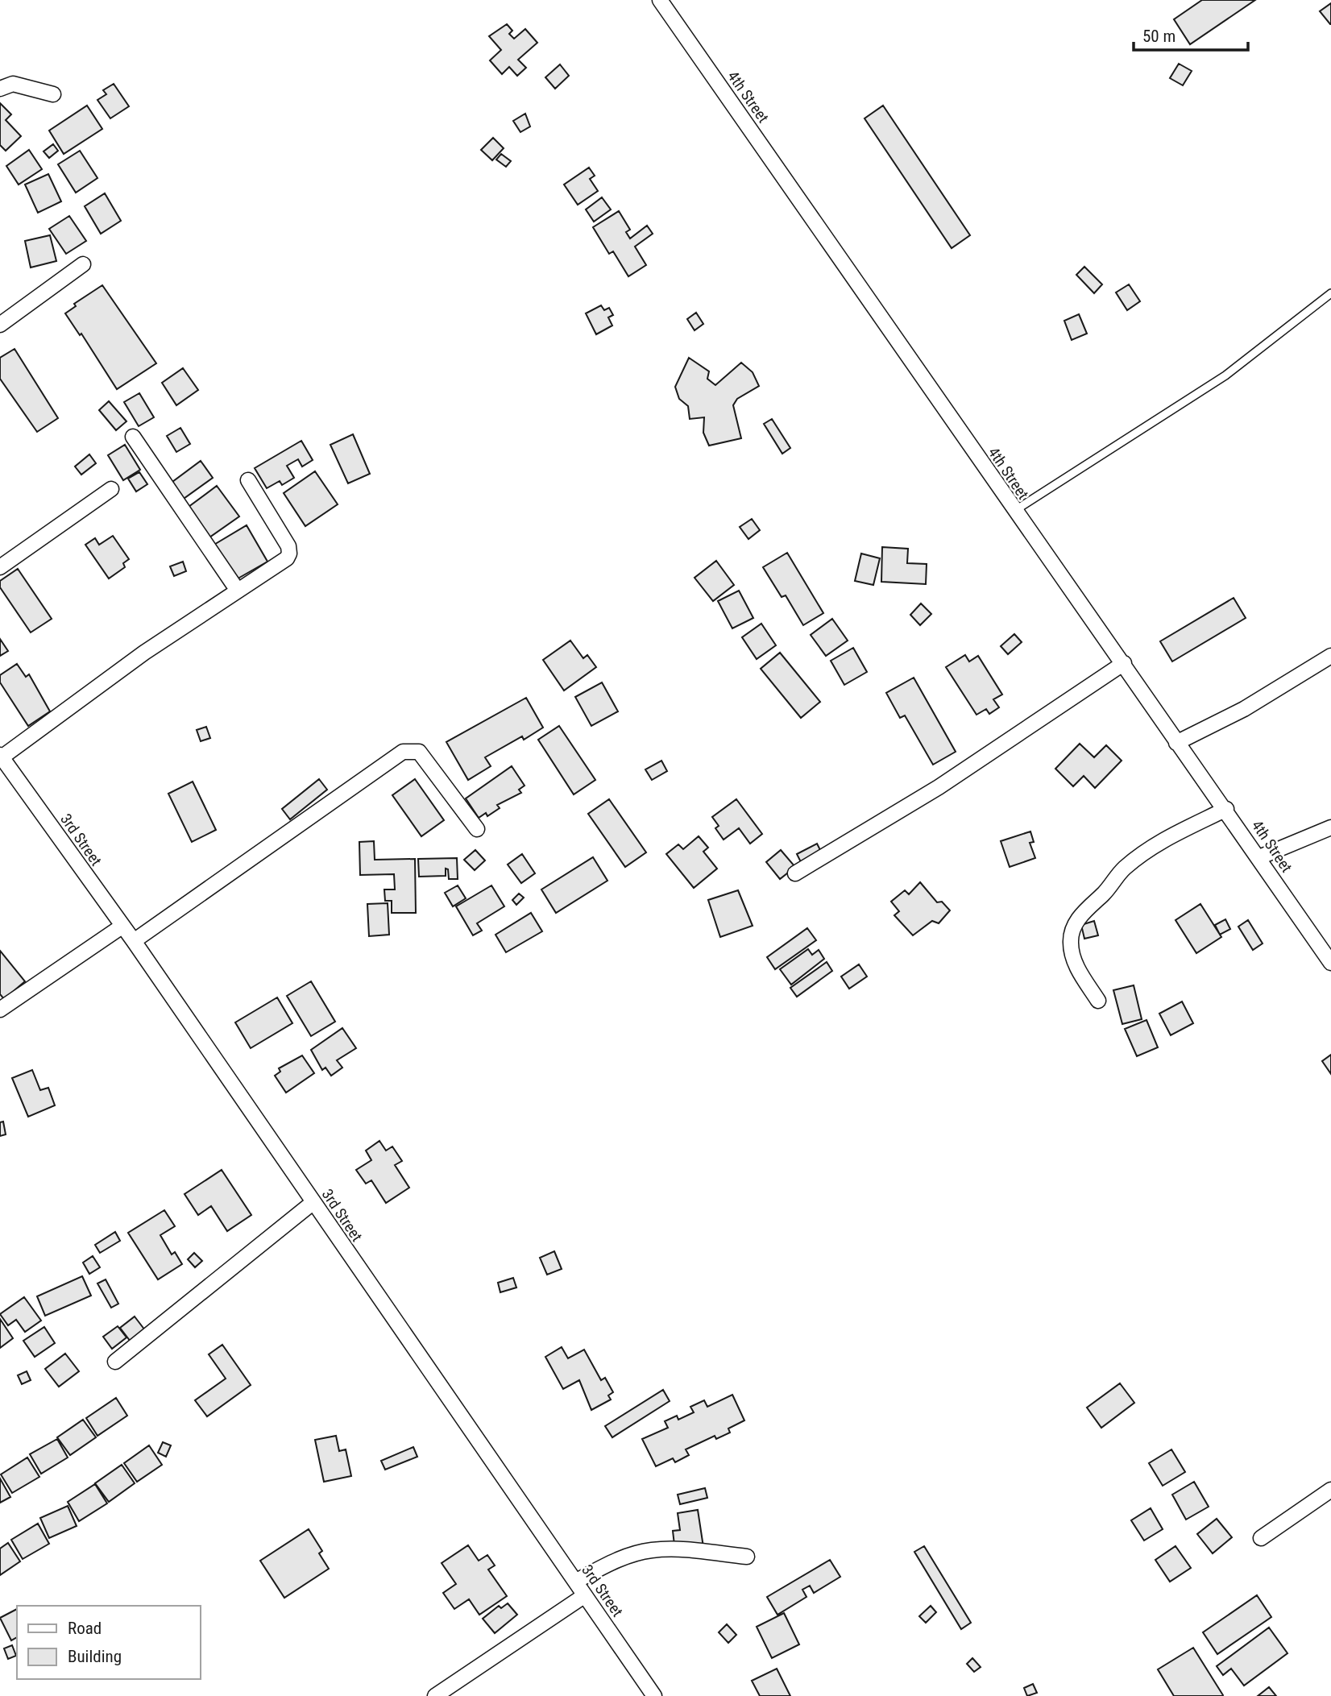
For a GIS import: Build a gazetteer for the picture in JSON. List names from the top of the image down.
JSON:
{
  "streets": {
    "street": ["4th Street", "3rd Street"]
  },
  "legend": ["Road", "Building"],
  "scale_bar": "50 m"
}
